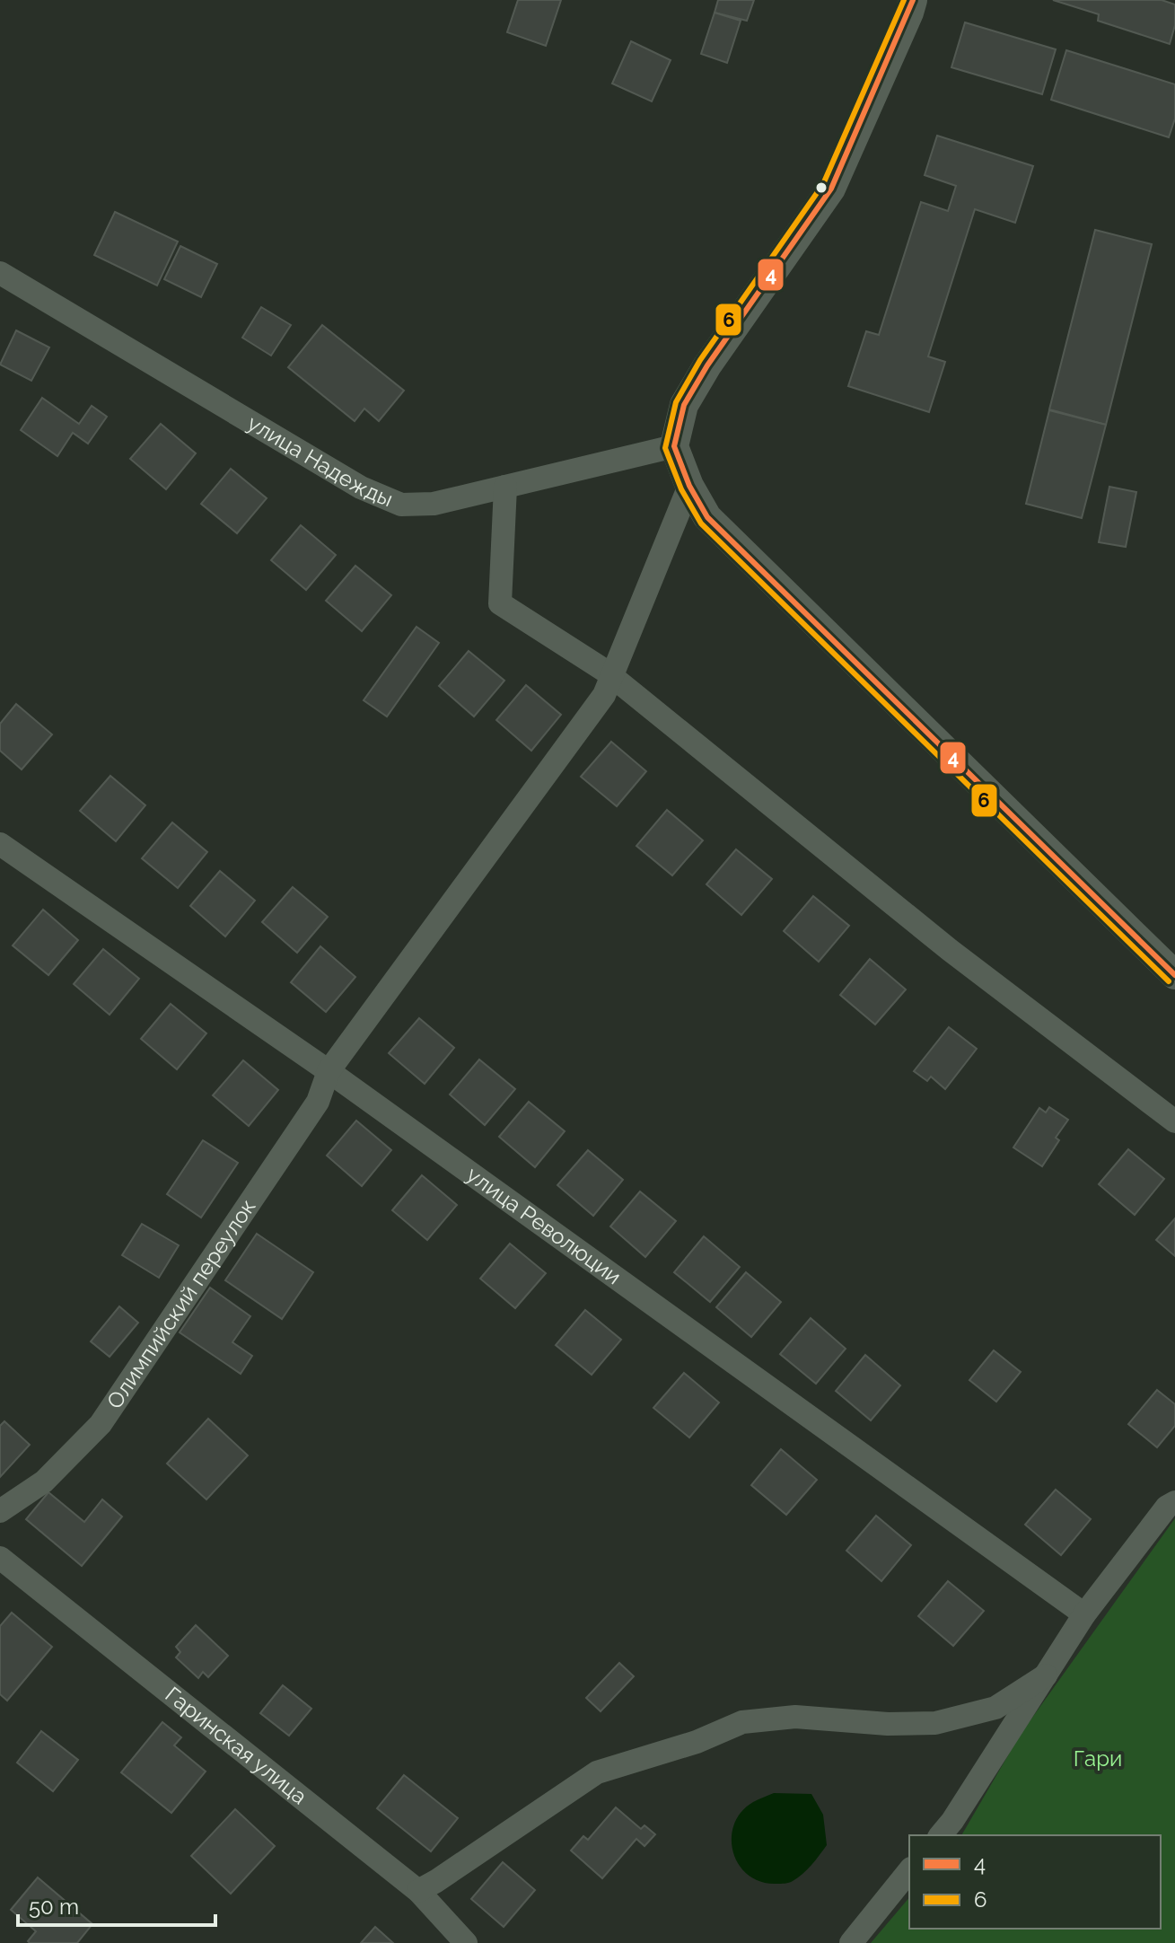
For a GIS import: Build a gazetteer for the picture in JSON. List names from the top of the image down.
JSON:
{
  "streets": {
    "street": [
      "улица Надежды",
      "улица Революции",
      "Олимпийский переулок",
      "Гаринская улица"
    ]
  },
  "crossings": [
    ["улица Революции", "Олимпийский переулок"]
  ],
  "parks": ["Гари"],
  "lines": ["transit line 4", "transit line 6"],
  "legend": ["4", "6"],
  "scale_bar": "50 m"
}
